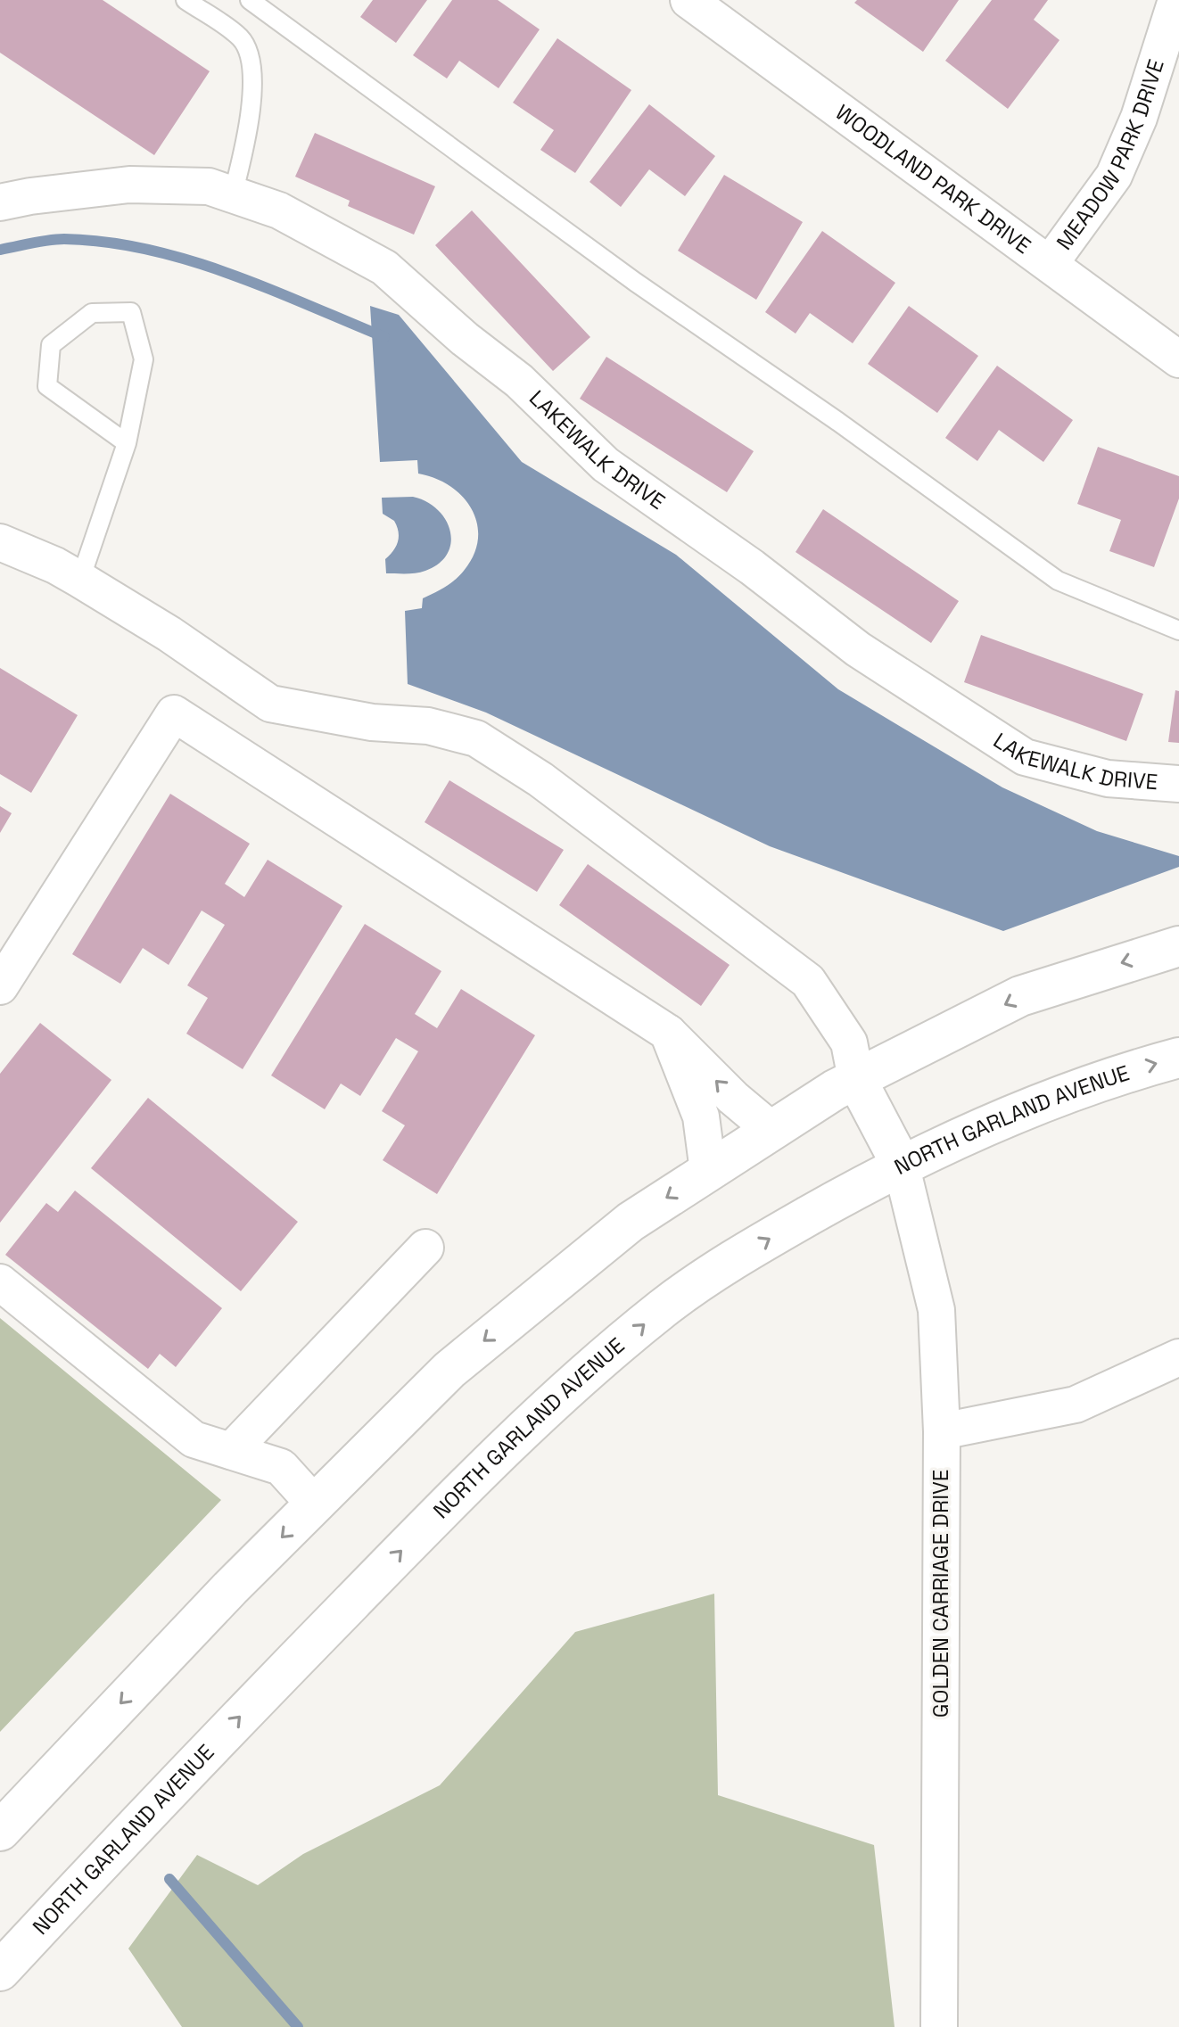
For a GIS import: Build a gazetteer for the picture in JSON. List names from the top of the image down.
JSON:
{
  "streets": {
    "main road": ["NORTH GARLAND AVENUE"],
    "street": [
      "MEADOW PARK DRIVE",
      "WOODLAND PARK DRIVE",
      "LAKEWALK DRIVE",
      "GOLDEN CARRIAGE DRIVE"
    ]
  },
  "crossings": [
    ["MEADOW PARK DRIVE", "WOODLAND PARK DRIVE"],
    ["NORTH GARLAND AVENUE", "GOLDEN CARRIAGE DRIVE"]
  ]
}
